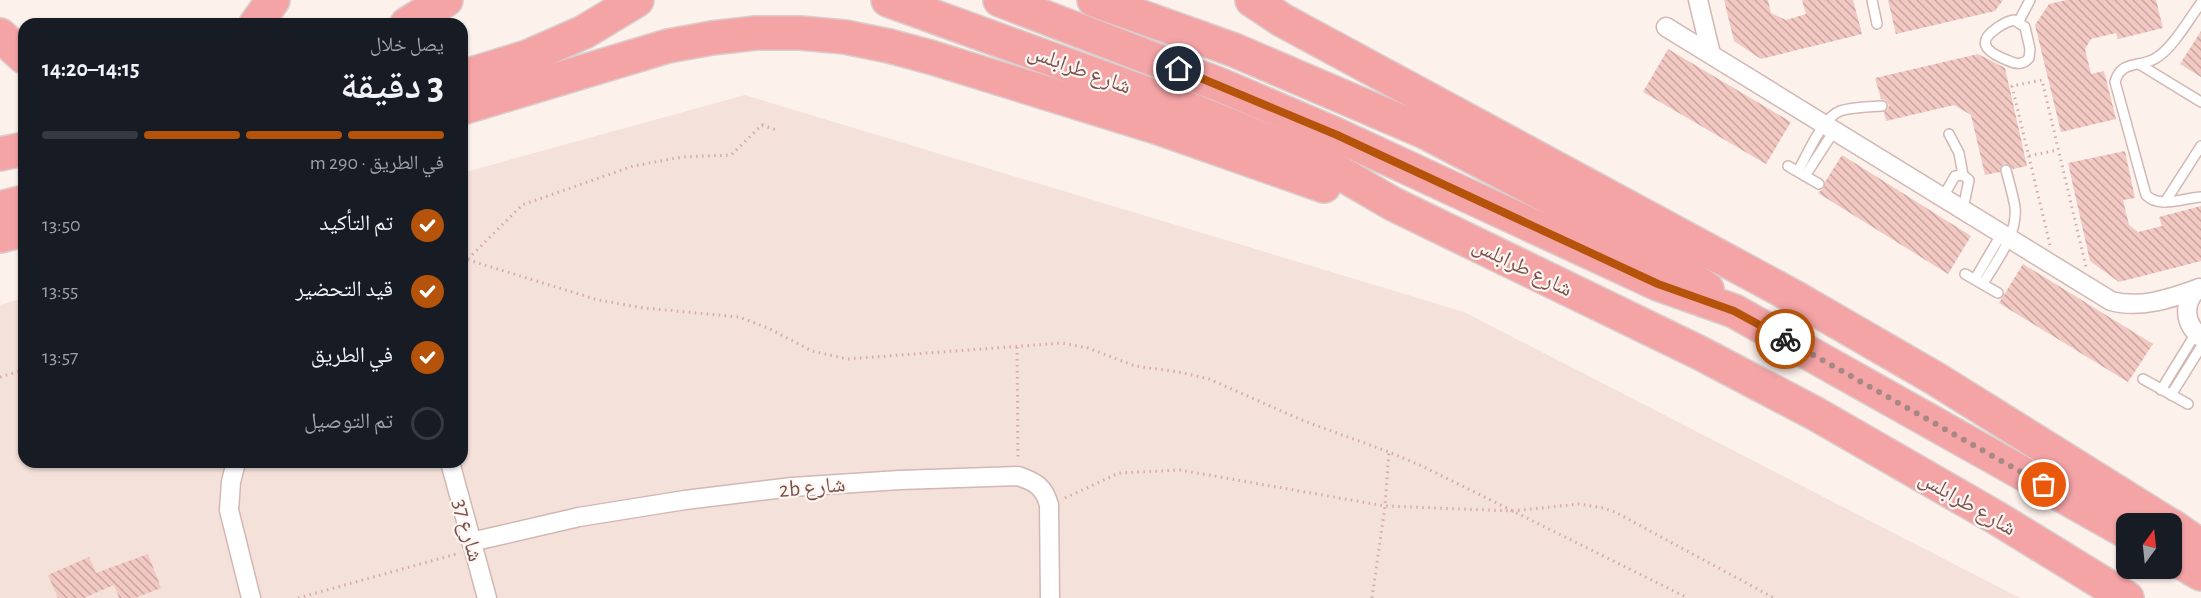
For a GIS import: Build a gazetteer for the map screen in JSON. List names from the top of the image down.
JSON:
{
  "streets": {
    "highway": ["شارع طرابلس"],
    "street": ["2b شارع", "شارع 37"]
  },
  "crossings": [
    ["2b شارع", "شارع 37"]
  ],
  "north": "top",
  "page": {
    "heading": ["3 دقيقة", "يصل خلال", "14:15–14:20"],
    "bar": "في الطريق · 290 m",
    "list": [
      ["تم التأكيد", "13:50"],
      ["قيد التحضير", "13:55"],
      ["في الطريق", "13:57"],
      "تم التوصيل"
    ]
  }
}
